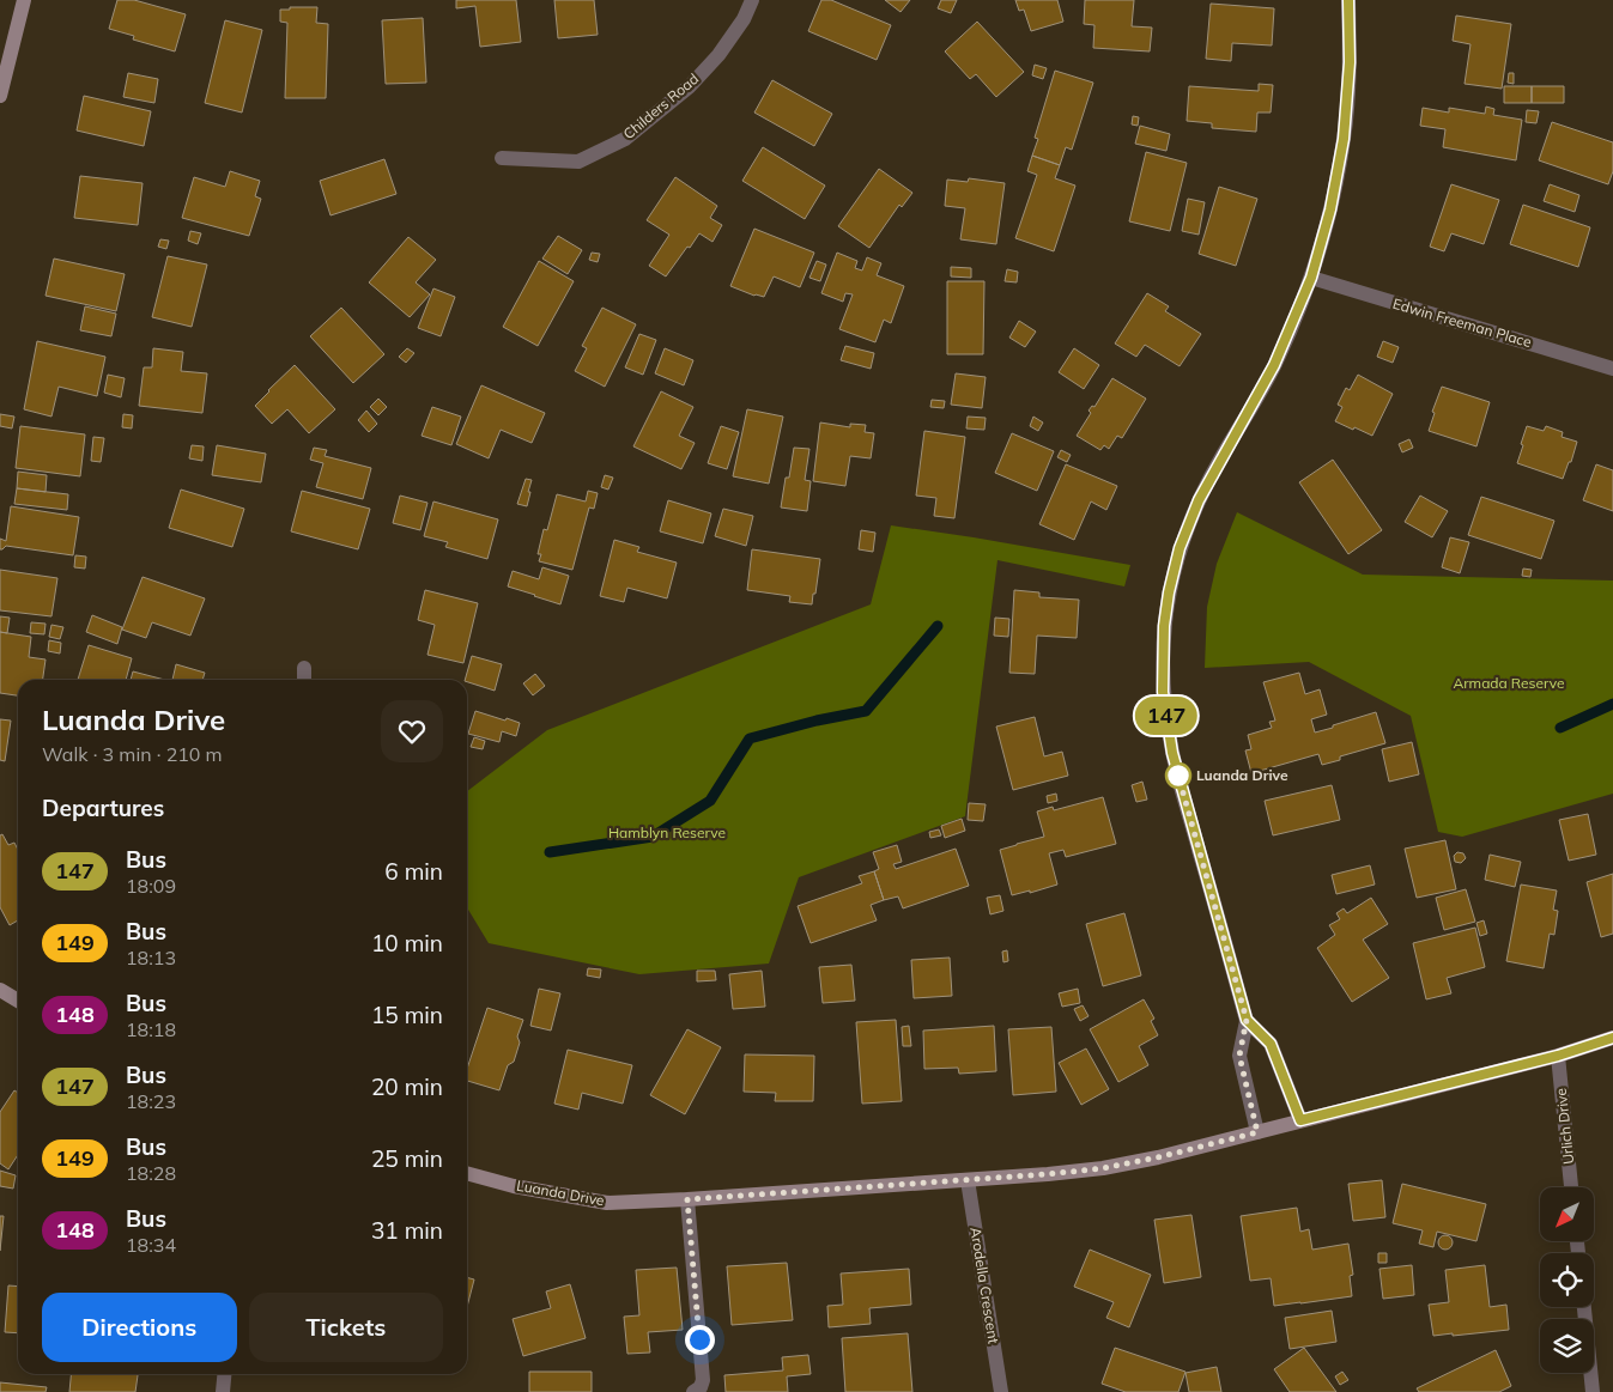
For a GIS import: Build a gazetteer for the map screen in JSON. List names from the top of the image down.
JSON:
{
  "streets": {
    "street": [
      "Childers Road",
      "Edwin Freeman Place",
      "Urlich Drive",
      "Luanda Drive",
      "Arodella Crescent"
    ]
  },
  "crossings": [
    ["Urlich Drive", "Luanda Drive"],
    ["Luanda Drive", "Arodella Crescent"]
  ],
  "parks": ["Armada Reserve", "Hamblyn Reserve"],
  "places": ["Luanda Drive"],
  "lines": ["bus line 147"],
  "north": "bottom left",
  "page": {
    "on_map": "147",
    "heading": [
      ["Luanda Drive", "Walk · 3 min · 210 m"],
      "Departures"
    ],
    "list": [
      {
        "mark": "147",
        "name": "Bus",
        "note": "18:09",
        "value": "6 min"
      },
      {
        "mark": "149",
        "name": "Bus",
        "note": "18:13",
        "value": "10 min"
      },
      {
        "mark": "148",
        "name": "Bus",
        "note": "18:18",
        "value": "15 min"
      },
      {
        "mark": "147",
        "name": "Bus",
        "note": "18:23",
        "value": "20 min"
      },
      {
        "mark": "149",
        "name": "Bus",
        "note": "18:28",
        "value": "25 min"
      },
      {
        "mark": "148",
        "name": "Bus",
        "note": "18:34",
        "value": "31 min"
      }
    ],
    "buttons": ["Directions", "Tickets"]
  }
}
